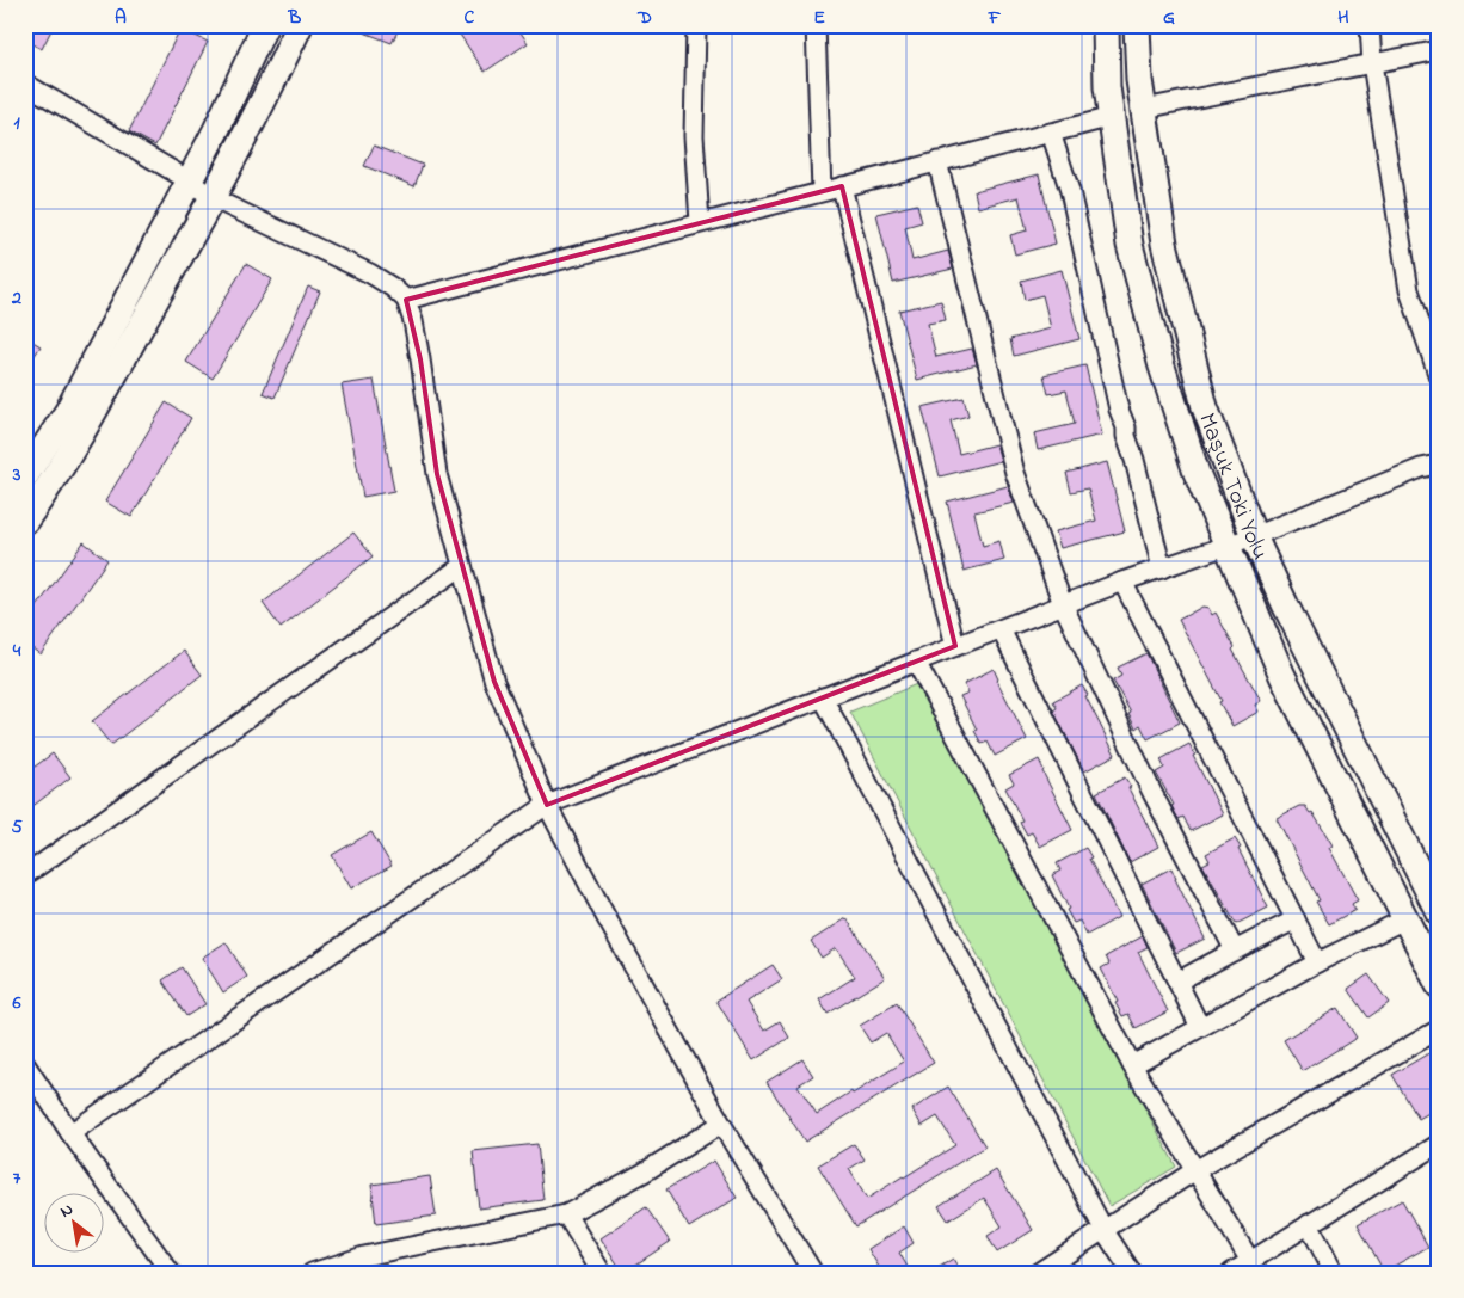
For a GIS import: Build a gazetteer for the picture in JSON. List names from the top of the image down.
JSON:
{
  "streets": {
    "main road": ["Maşuk Toki Yolu"]
  },
  "north": "top left",
  "grid": {
    "columns": [
      "A",
      "B",
      "C",
      "D",
      "E",
      "F",
      "G",
      "H"
    ],
    "rows": [
      "1",
      "2",
      "3",
      "4",
      "5",
      "6",
      "7"
    ]
  }
}
